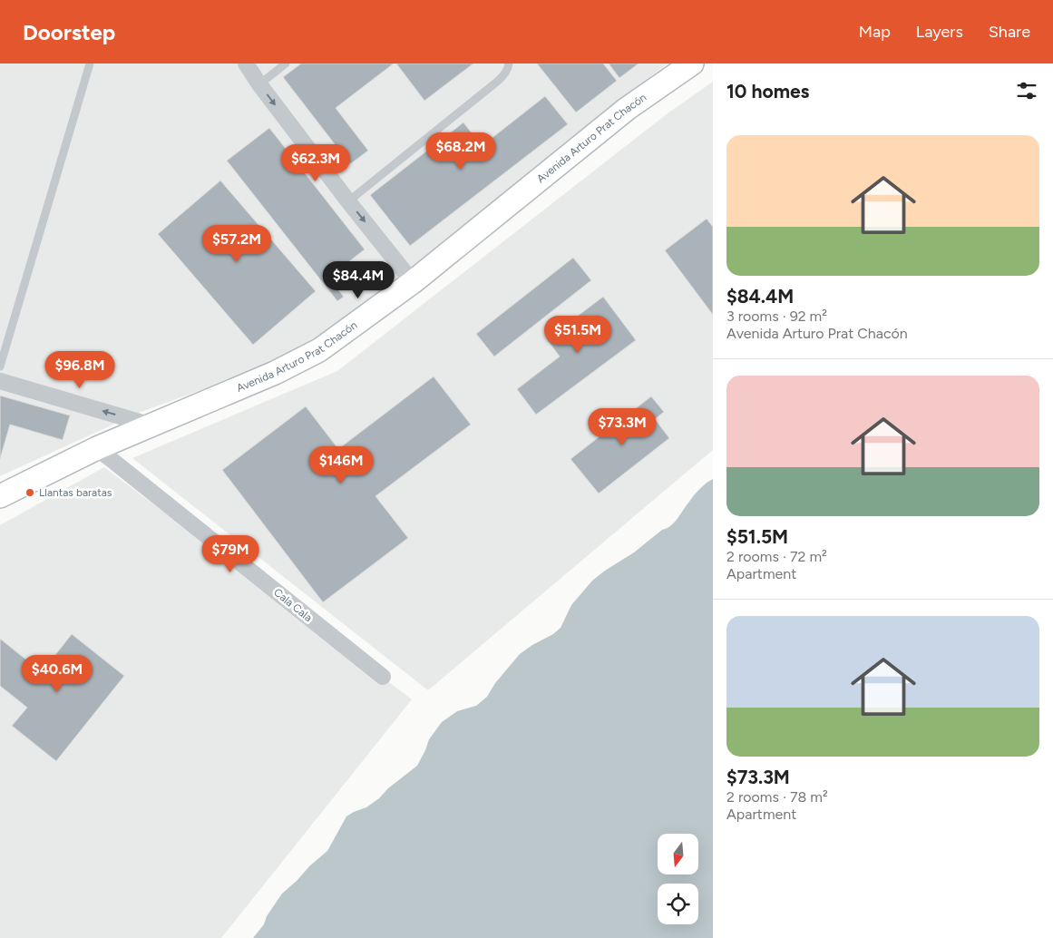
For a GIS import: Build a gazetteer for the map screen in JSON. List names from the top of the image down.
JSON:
{
  "streets": {
    "street": ["Avenida Arturo Prat Chacón", "Cala Cala"]
  },
  "crossings": [
    ["Avenida Arturo Prat Chacón", "Cala Cala"]
  ],
  "places": ["Llantas baratas"],
  "north": "bottom",
  "page": {
    "header": "Doorstep",
    "nav": ["Map", "Layers", "Share"],
    "heading": "10 homes",
    "list": [
      {
        "name": "$84.4M",
        "note": "3 rooms · 92 m² · Avenida Arturo Prat Chacón"
      },
      {
        "name": "$51.5M",
        "note": "2 rooms · 72 m² · Apartment"
      },
      {
        "name": "$73.3M",
        "note": "2 rooms · 78 m² · Apartment"
      }
    ],
    "price": [
      "$68.2M",
      "$62.3M",
      "$57.2M",
      "$84.4M",
      "$51.5M",
      "$96.8M",
      "$73.3M",
      "$146M",
      "$79M",
      "$40.6M"
    ]
  }
}
